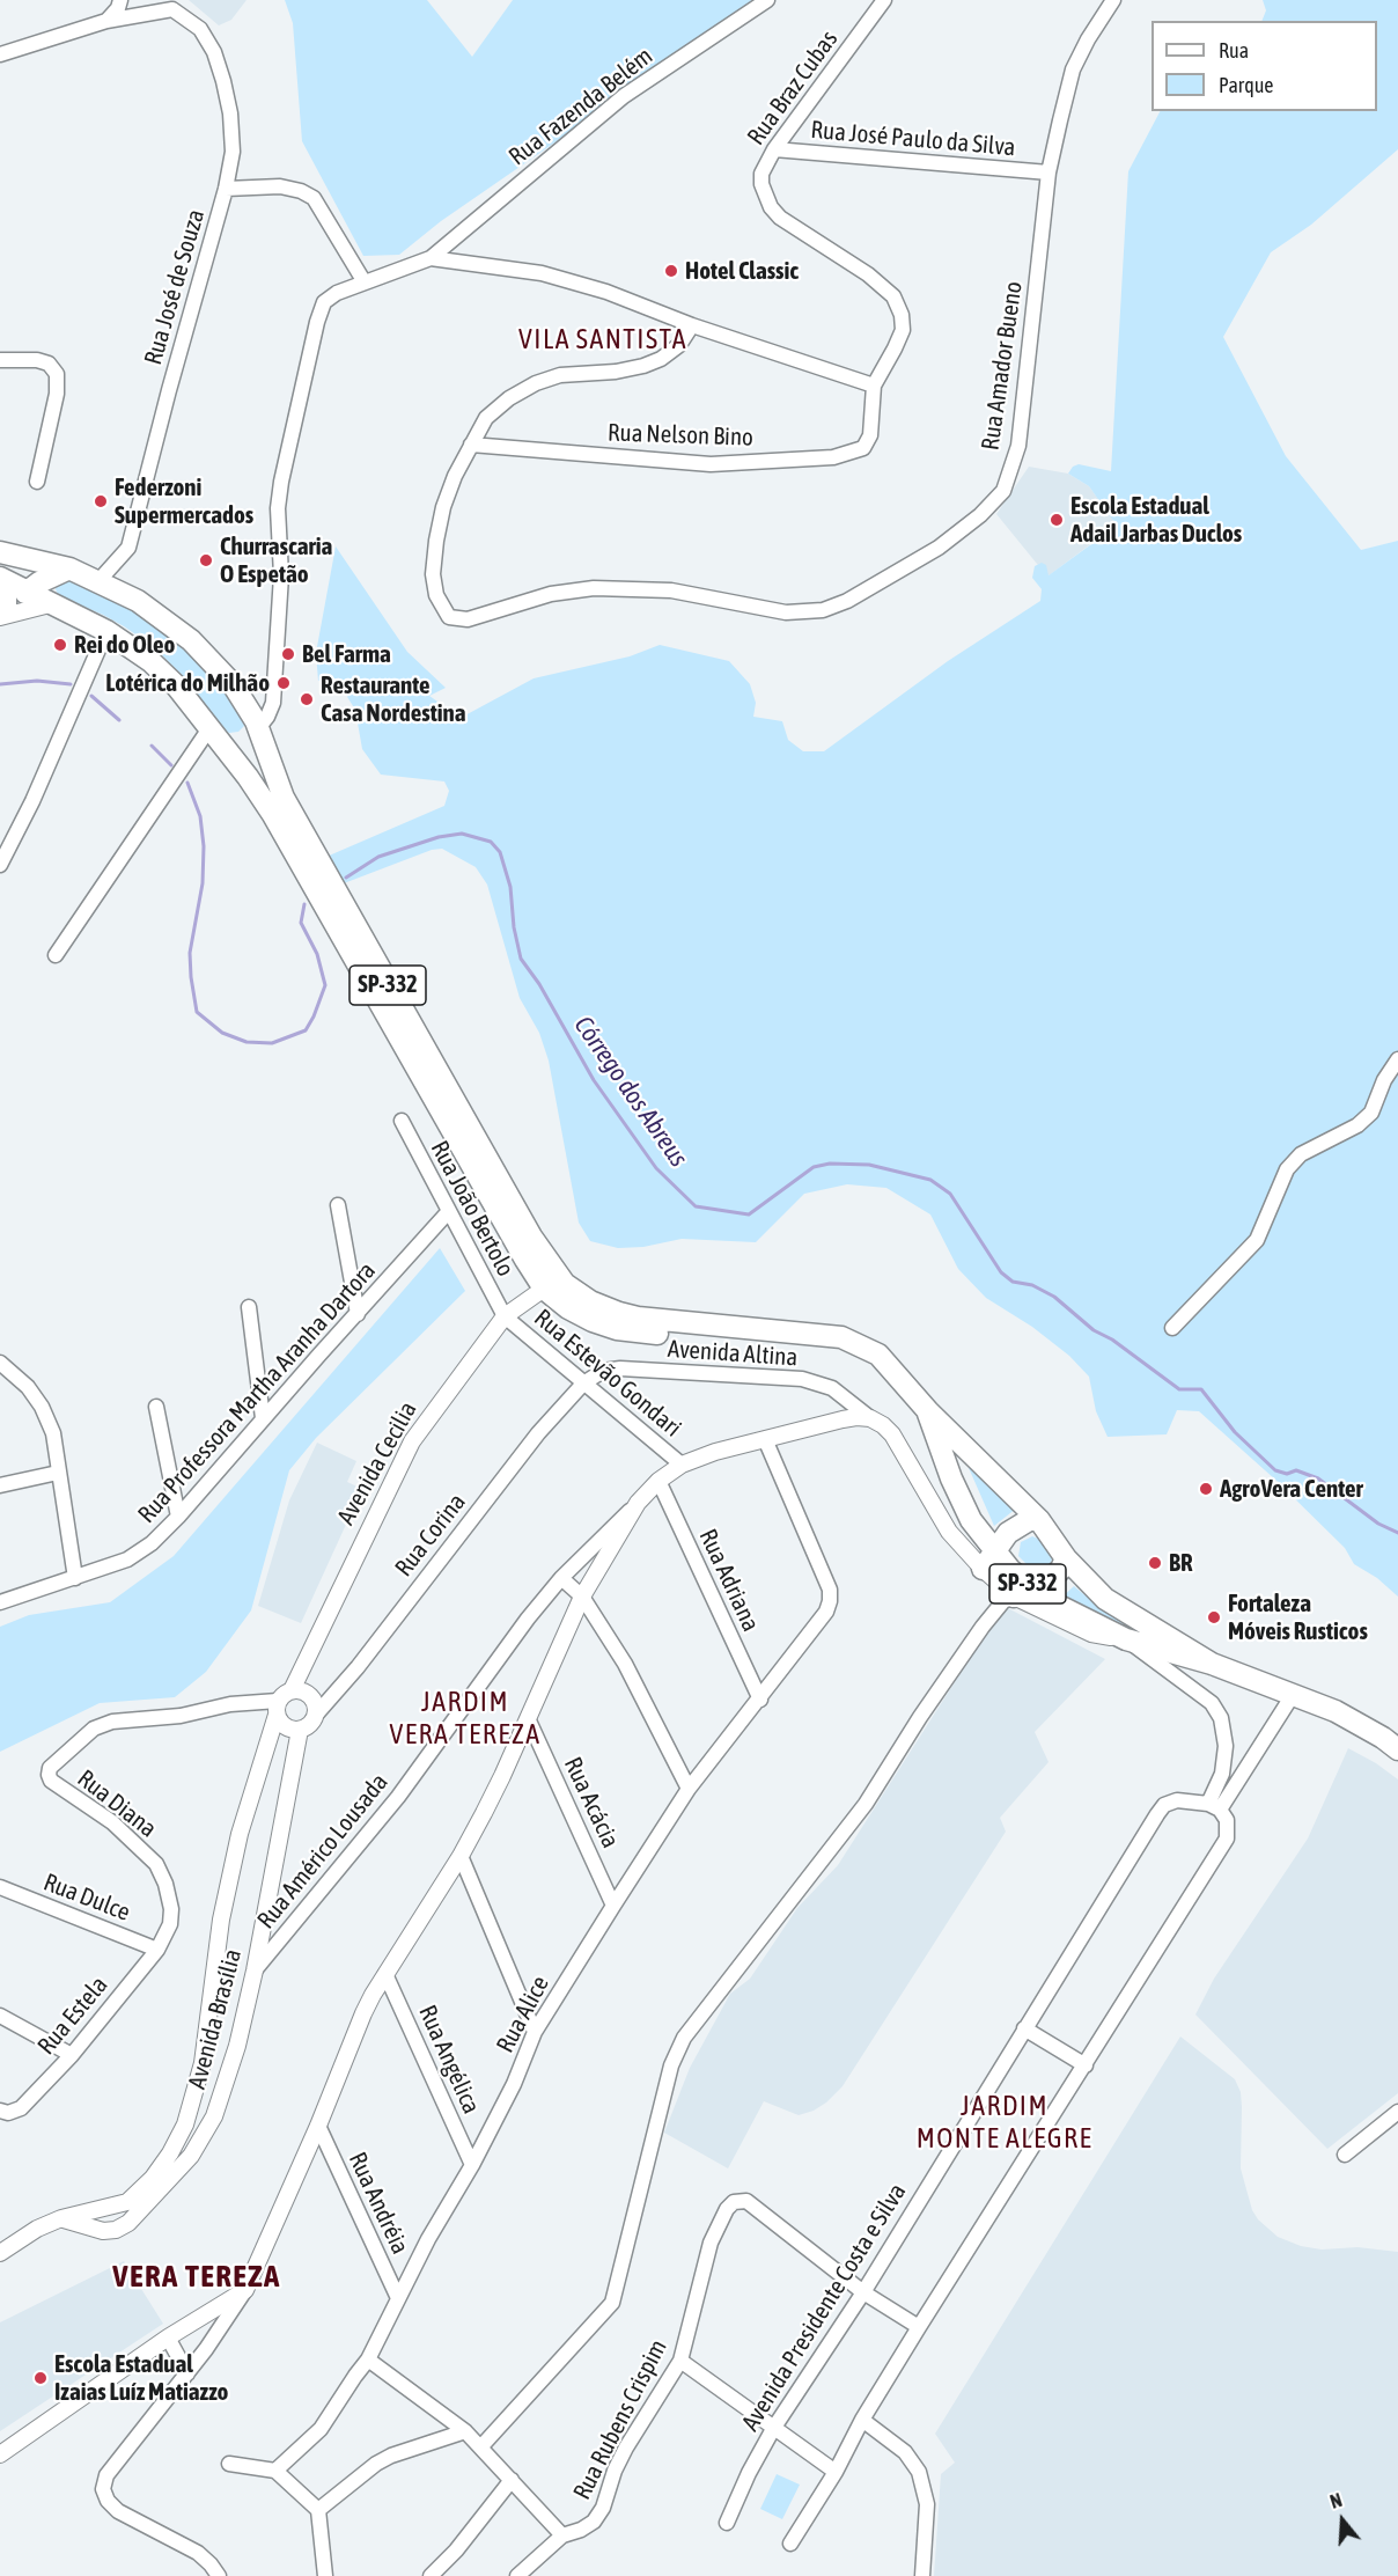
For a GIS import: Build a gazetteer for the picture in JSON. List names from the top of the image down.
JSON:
{
  "streets": {
    "main road": ["SP-332"],
    "street": [
      "Rua Braz Cubas",
      "Rua Fazenda Belém",
      "Rua José Paulo da Silva",
      "Rua José de Souza",
      "Rua Amador Bueno",
      "Rua Nelson Bino",
      "Rua João Bertolo",
      "Avenida Altina",
      "Rua Estevão Gondari",
      "Rua Professora Martha Aranha Dartora",
      "Avenida Cecilia",
      "Rua Corina",
      "Rua Adriana",
      "Rua Acácia",
      "Rua Diana",
      "Rua Américo Lousada",
      "Rua Dulce",
      "Rua Alice",
      "Rua Estela",
      "Avenida Brasília",
      "Rua Angélica",
      "Rua Andréia",
      "Avenida Presidente Costa e Silva",
      "Rua Rubens Crispim"
    ]
  },
  "crossings": [
    ["Rua Braz Cubas", "Rua José Paulo da Silva"],
    ["Rua Braz Cubas", "Rua Nelson Bino"],
    ["Rua José Paulo da Silva", "Rua Amador Bueno"],
    ["Rua José de Souza", "SP-332"],
    ["Rua Amador Bueno", "Rua Nelson Bino"],
    ["SP-332", "Avenida Cecilia"],
    ["Rua João Bertolo", "Rua Estevão Gondari"],
    ["Rua João Bertolo", "Rua Professora Martha Aranha Dartora"],
    ["Rua João Bertolo", "Avenida Cecilia"],
    ["Avenida Altina", "Rua Estevão Gondari"],
    ["Avenida Altina", "Rua Corina"],
    ["Rua Estevão Gondari", "Avenida Cecilia"],
    ["Rua Estevão Gondari", "Rua Corina"],
    ["Avenida Cecilia", "Rua Corina"],
    ["Avenida Cecilia", "Rua Diana"],
    ["Avenida Cecilia", "Avenida Brasília"],
    ["Rua Corina", "Rua Diana"],
    ["Rua Corina", "Avenida Brasília"],
    ["Rua Adriana", "Rua Alice"],
    ["Rua Acácia", "Rua Alice"],
    ["Rua Diana", "Rua Dulce"],
    ["Rua Diana", "Rua Estela"],
    ["Rua Diana", "Avenida Brasília"],
    ["Rua Américo Lousada", "Avenida Brasília"],
    ["Rua Dulce", "Rua Estela"],
    ["Rua Alice", "Rua Angélica"],
    ["Rua Alice", "Rua Andréia"],
    ["Avenida Presidente Costa e Silva", "Rua Rubens Crispim"]
  ],
  "districts": [
    "VILA SANTISTA",
    "JARDIM VERA TEREZA",
    "JARDIM MONTE ALEGRE",
    "VERA TEREZA"
  ],
  "water": ["Córrego dos Abreus"],
  "places": [
    "Hotel Classic",
    "Federzoni Supermercados",
    "Escola Estadual Adail Jarbas Duclos",
    "Churrascaria O Espetão",
    "Rei do Oleo",
    "Bel Farma",
    "Lotérica do Milhão",
    "Restaurante Casa Nordestina",
    "AgroVera Center",
    "BR",
    "Fortaleza Móveis Rusticos",
    "Escola Estadual Izaias Luíz Matiazzo"
  ],
  "legend": ["Rua", "Parque"],
  "north": "top"
}
